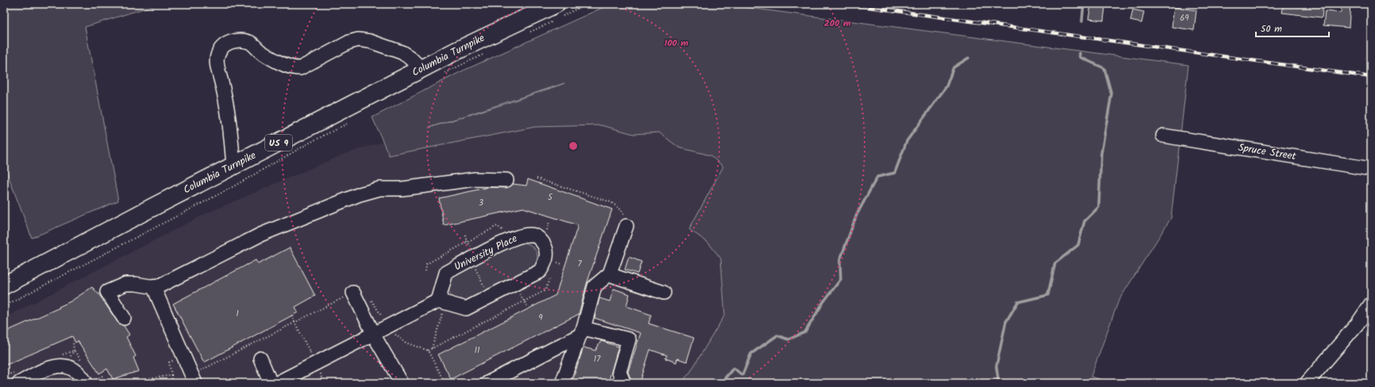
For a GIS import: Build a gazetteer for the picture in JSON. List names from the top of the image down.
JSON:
{
  "streets": {
    "main road": ["Columbia Turnpike", "US 9"],
    "street": ["Spruce Street", "University Place"]
  },
  "house_numbers": [
    "69",
    "5",
    "3",
    "7",
    "1",
    "9",
    "11",
    "17"
  ],
  "scale_bar": "50 m",
  "rings": ["200 m", "100 m"]
}
